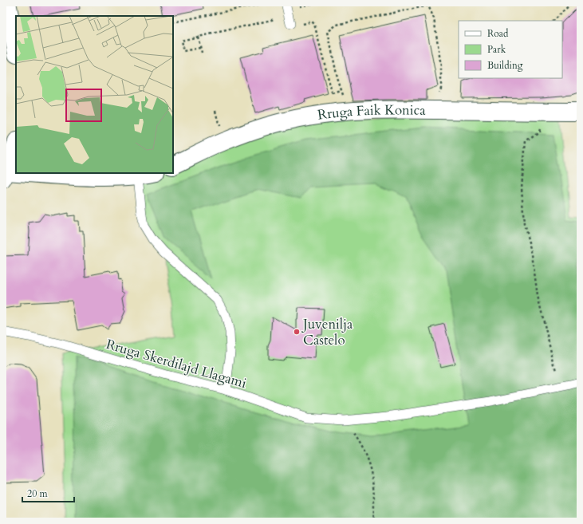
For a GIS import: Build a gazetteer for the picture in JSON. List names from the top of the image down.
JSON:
{
  "streets": {
    "street": ["Rruga Faik Konica"],
    "lane": ["Rruga Skerdilajd Llagami"]
  },
  "places": ["Juvenilja Castelo"],
  "legend": ["Road", "Park", "Building"],
  "scale_bar": "20 m"
}
